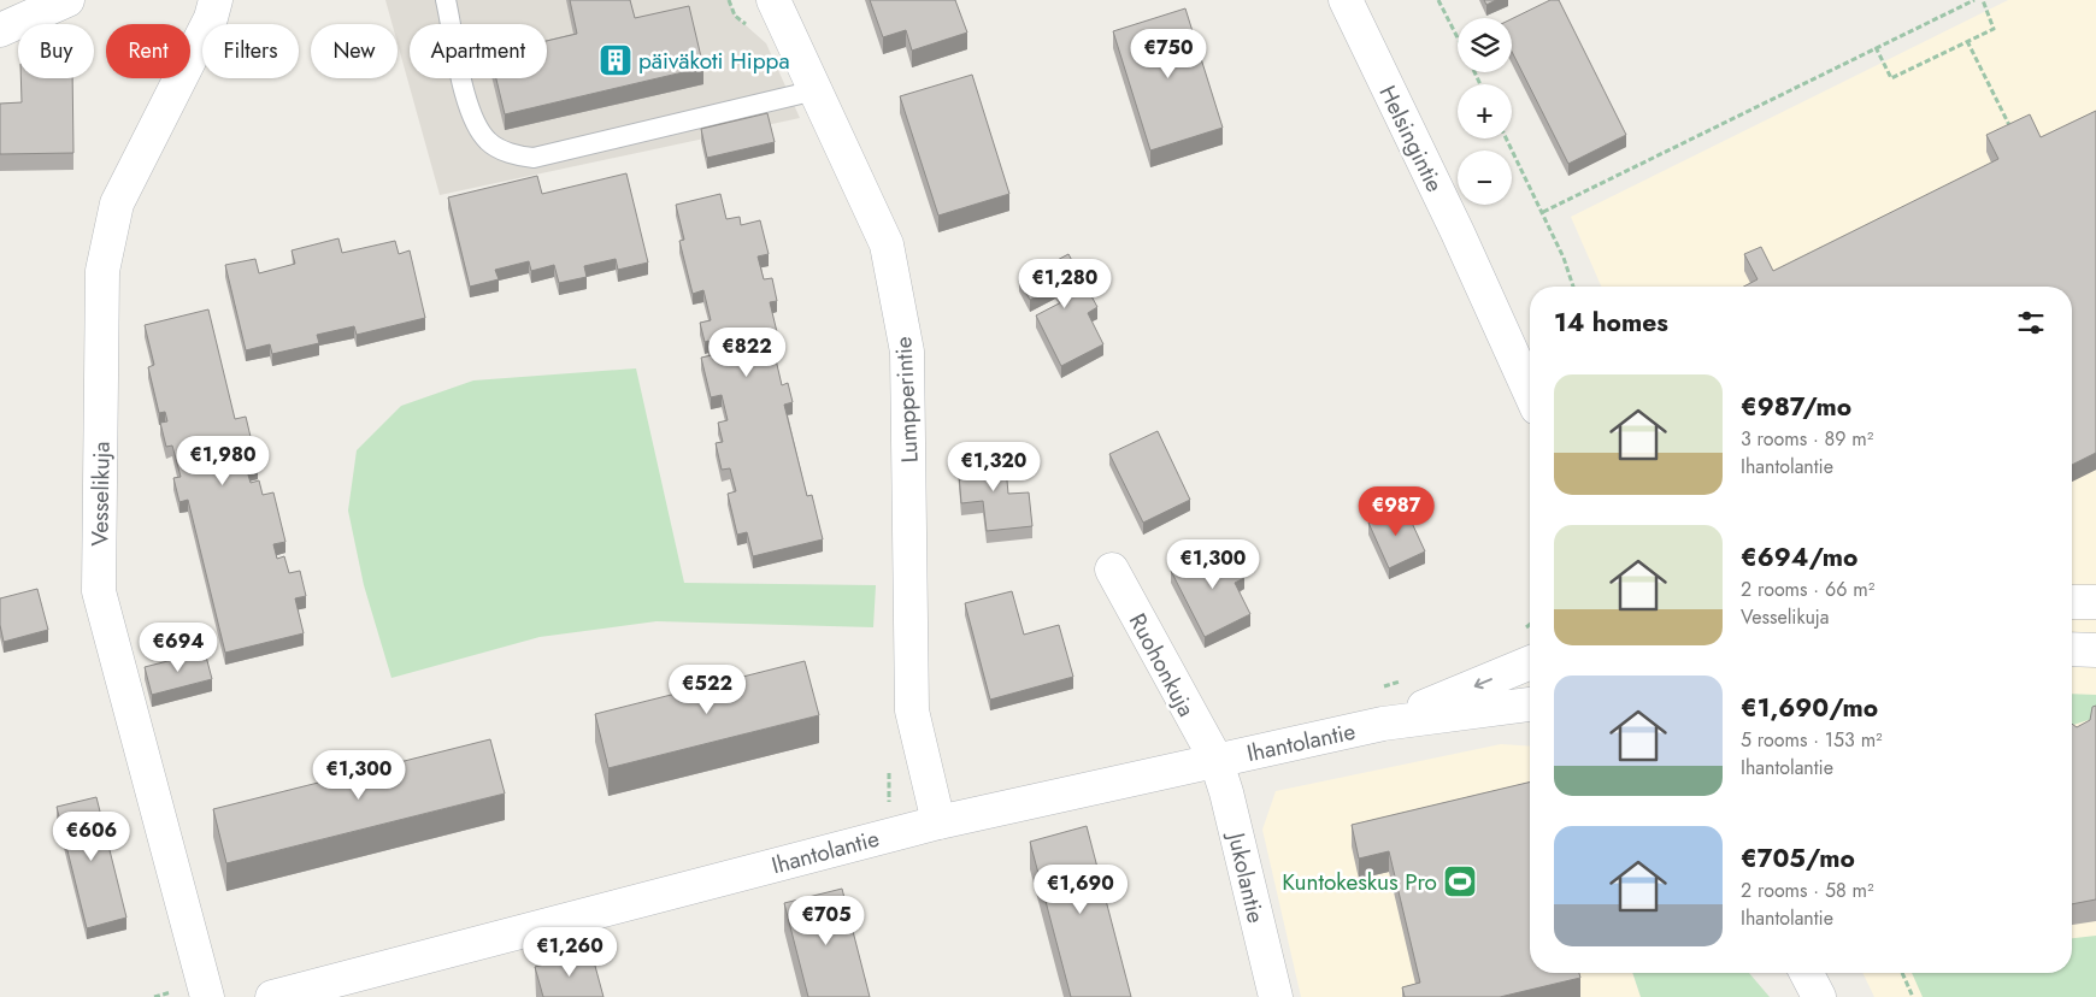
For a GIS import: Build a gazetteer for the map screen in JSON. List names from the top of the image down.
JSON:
{
  "streets": {
    "street": [
      "Helsingintie",
      "Lumpperintie",
      "Vesselikuja",
      "Ruohonkuja",
      "Ihantolantie",
      "Jukolantie"
    ]
  },
  "crossings": [
    ["Lumpperintie", "Ihantolantie"],
    ["Ruohonkuja", "Ihantolantie"],
    ["Ruohonkuja", "Jukolantie"],
    ["Ihantolantie", "Jukolantie"]
  ],
  "places": {
    "building": ["päiväkoti Hippa"],
    "sports": ["Kuntokeskus Pro"]
  },
  "page": {
    "map_buttons": ["+", "−"],
    "chip": [
      "Buy",
      "Rent",
      "Filters",
      "New",
      "Apartment"
    ],
    "price": [
      "€750",
      "€1,280",
      "€822",
      "€1,980",
      "€1,320",
      "€987",
      "€1,300",
      "€694",
      "€522",
      "€1,300",
      "€606",
      "€1,690",
      "€705",
      "€1,260"
    ],
    "heading": "14 homes",
    "list": [
      {
        "name": "€987/mo",
        "note": "3 rooms · 89 m² · Ihantolantie"
      },
      {
        "name": "€694/mo",
        "note": "2 rooms · 66 m² · Vesselikuja"
      },
      {
        "name": "€1,690/mo",
        "note": "5 rooms · 153 m² · Ihantolantie"
      },
      {
        "name": "€705/mo",
        "note": "2 rooms · 58 m² · Ihantolantie"
      }
    ]
  }
}
